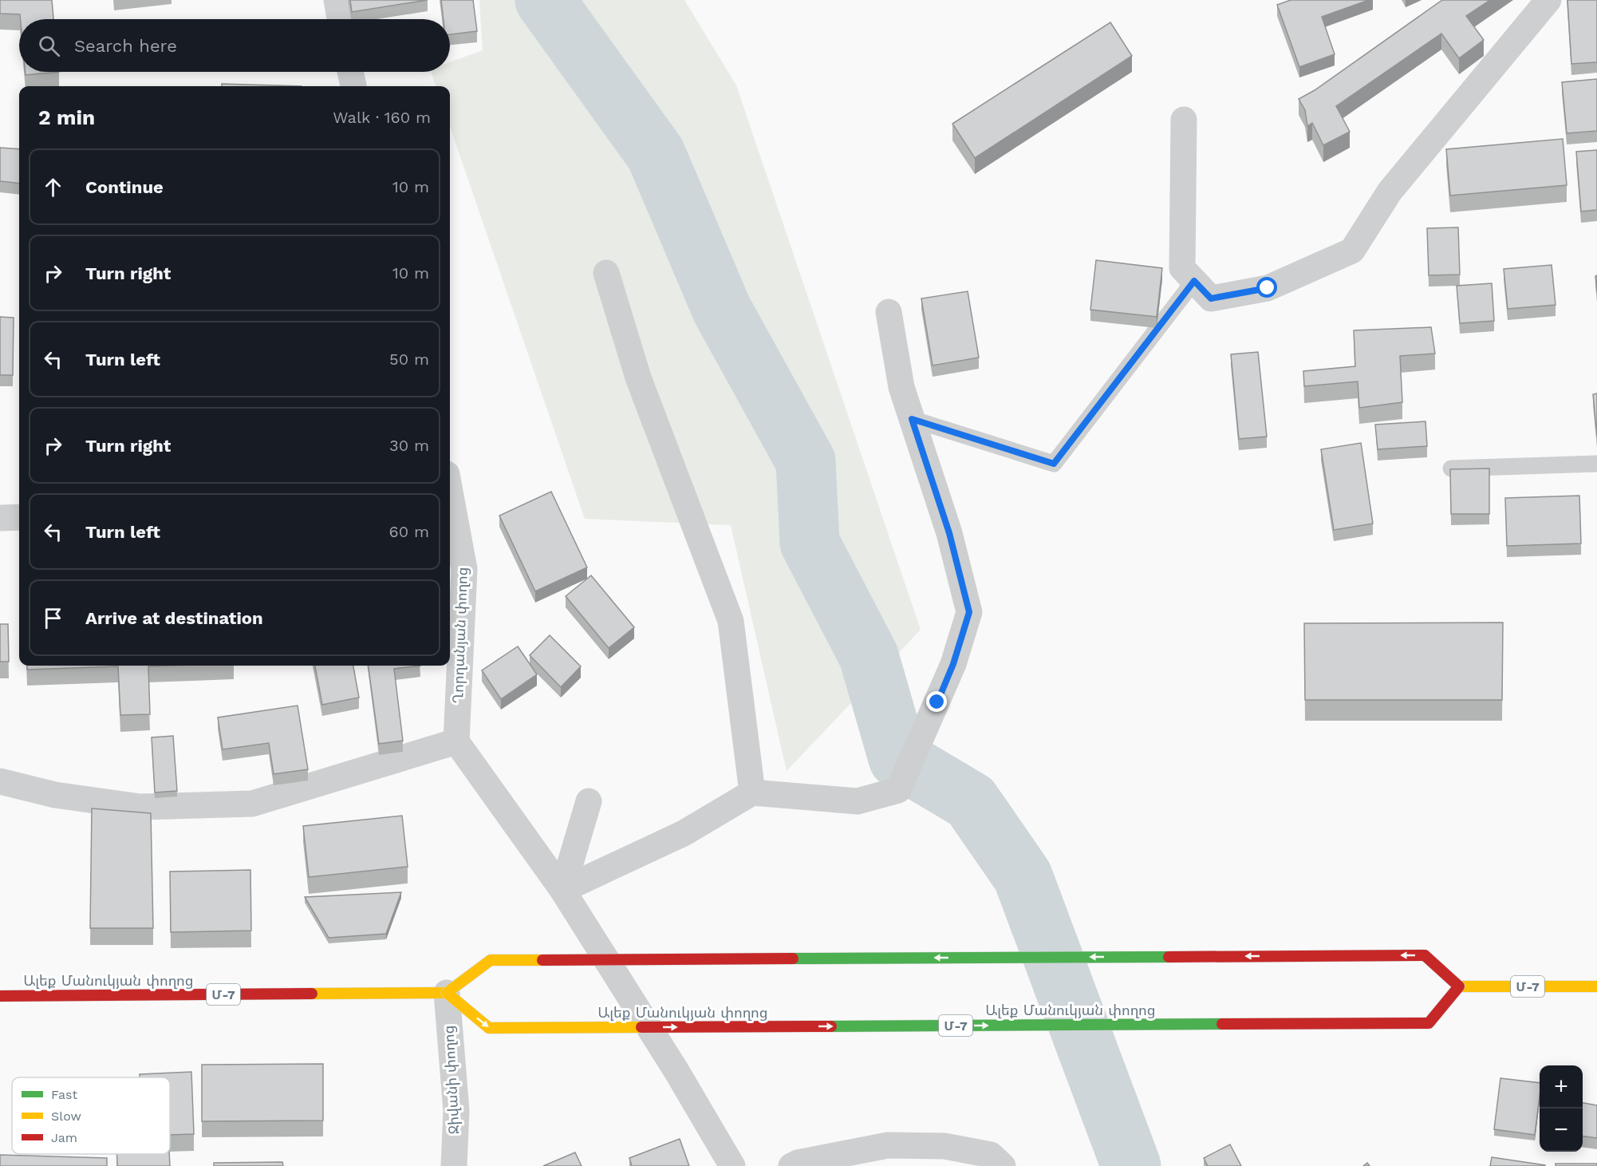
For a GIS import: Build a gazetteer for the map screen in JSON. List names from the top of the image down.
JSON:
{
  "streets": {
    "main road": ["Ալեք Մանուկյան փողոց", "Մ-7"],
    "street": ["Ղորղանյան փողոց", "Ջիվանի փողոց"]
  },
  "crossings": [
    ["Ալեք Մանուկյան փողոց", "Մ-7"],
    ["Ալեք Մանուկյան փողոց", "Ջիվանի փողոց"]
  ],
  "legend": ["Fast", "Slow", "Jam"],
  "page": {
    "search": "Search here",
    "heading": ["2 min", "Walk · 160 m"],
    "list": [
      ["Continue", "10 m"],
      ["Turn right", "10 m"],
      ["Turn left", "50 m"],
      ["Turn right", "30 m"],
      ["Turn left", "60 m"],
      "Arrive at destination"
    ],
    "map_buttons": ["+", "−"]
  }
}
